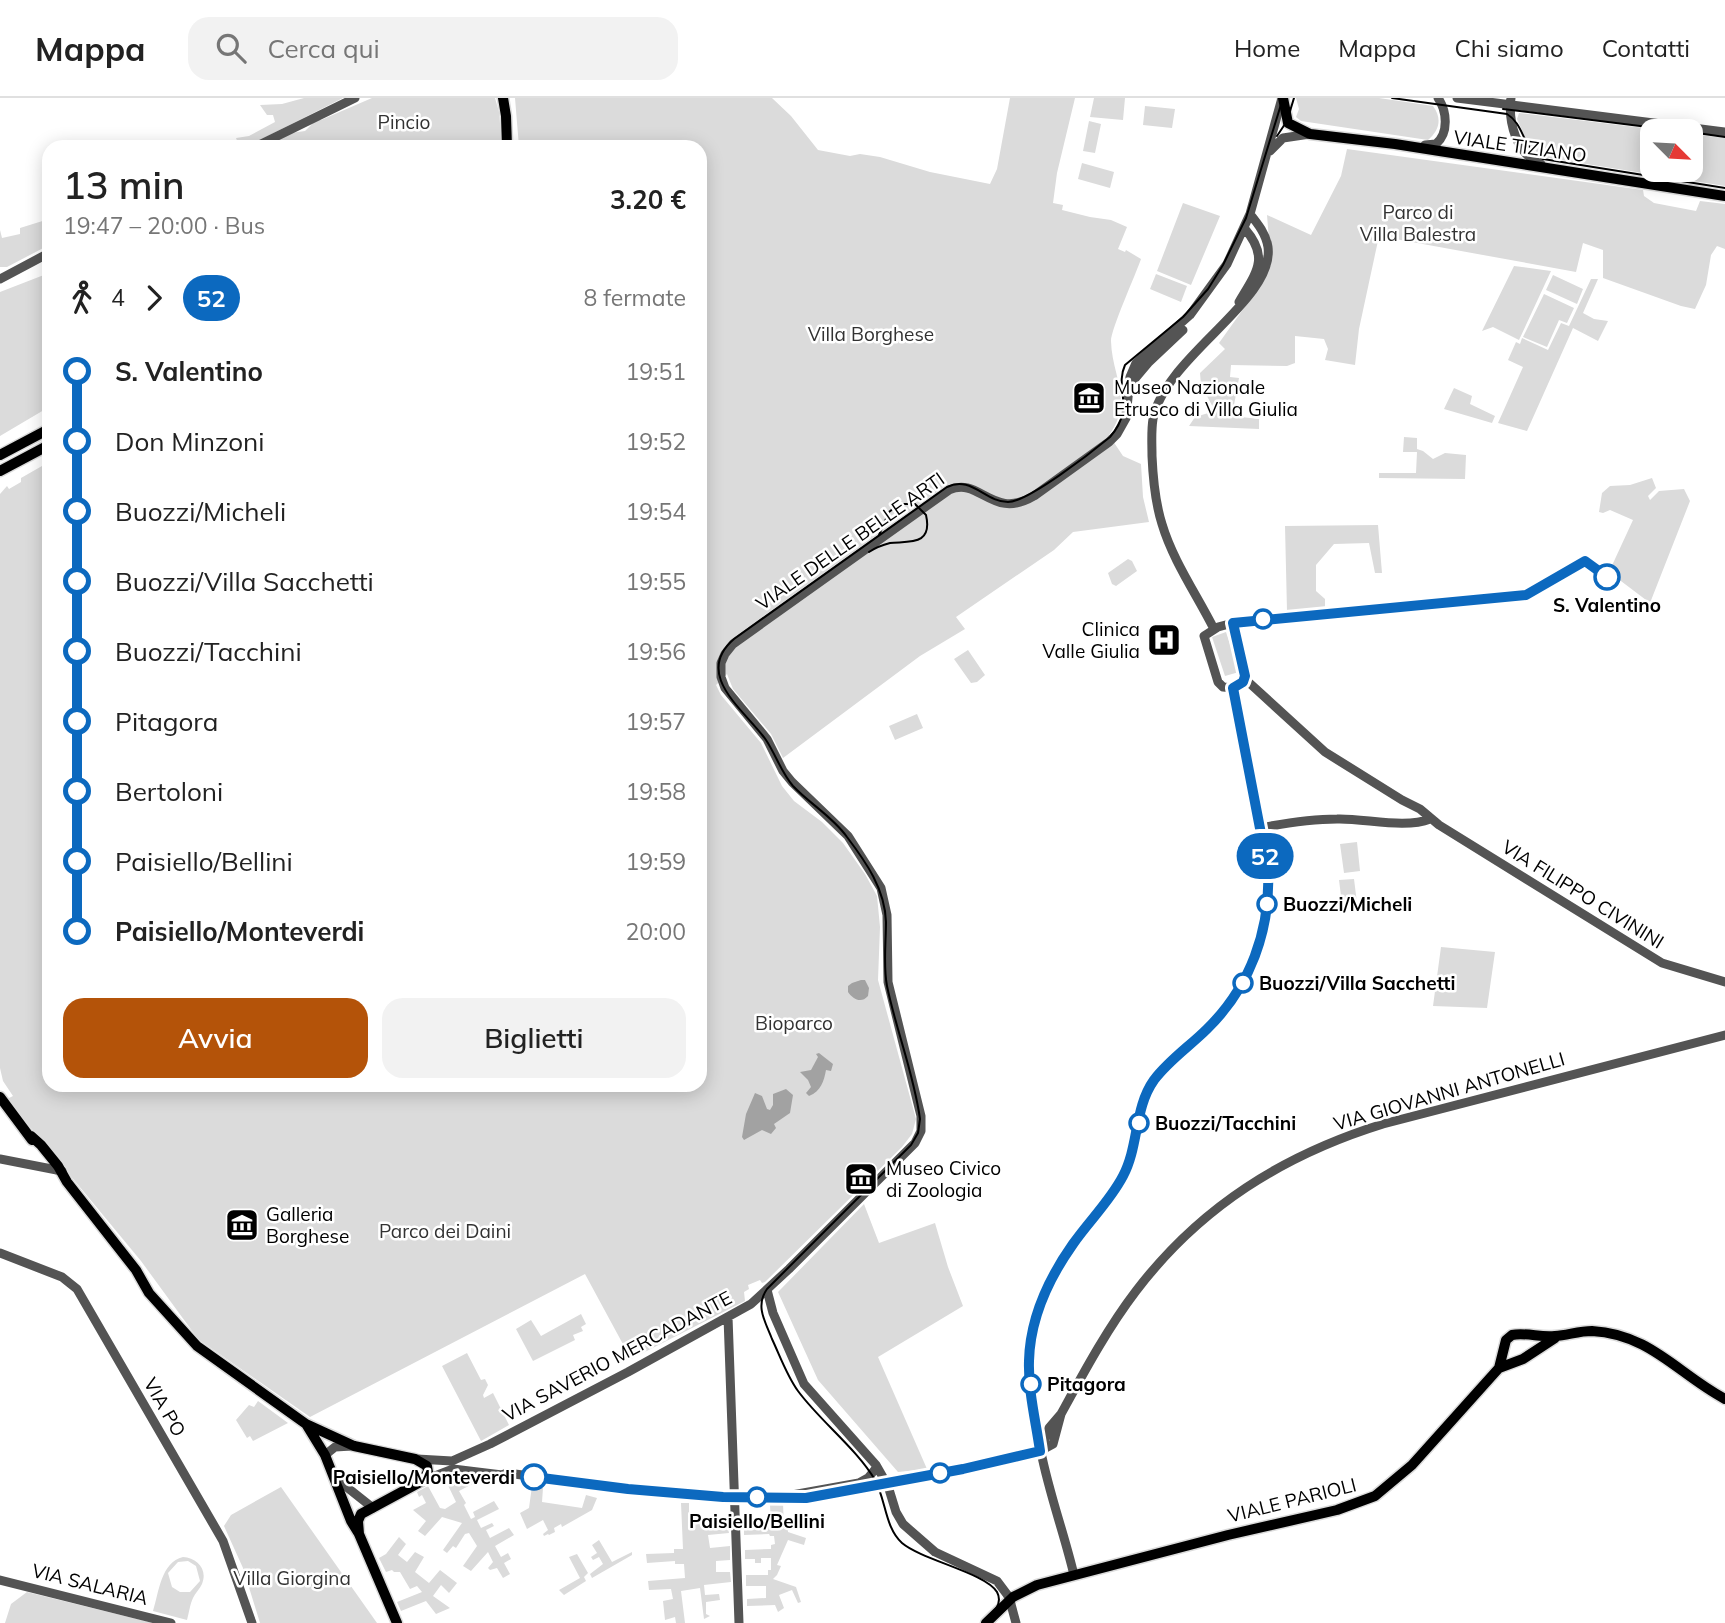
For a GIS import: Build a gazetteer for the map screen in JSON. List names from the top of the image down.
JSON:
{
  "streets": {
    "main road": ["VIALE TIZIANO", "VIALE PARIOLI"],
    "street": [
      "VIALE DELLE BELLE ARTI",
      "VIA FILIPPO CIVININI",
      "VIA GIOVANNI ANTONELLI",
      "VIA SAVERIO MERCADANTE",
      "VIA PO",
      "VIA SALARIA"
    ]
  },
  "crossings": [
    ["VIALE DELLE BELLE ARTI", "VIA SAVERIO MERCADANTE"]
  ],
  "parks": [
    "Pincio",
    "Parco di Villa Balestra",
    "Villa Borghese",
    "Bioparco",
    "Parco dei Daini",
    "Villa Giorgina"
  ],
  "places": {
    "museum": ["Museo Nazionale Etrusco di Villa Giulia", "Museo Civico di Zoologia", "Galleria Borghese"],
    "other": [
      "S. Valentino",
      "Buozzi/Micheli",
      "Buozzi/Villa Sacchetti",
      "Buozzi/Tacchini",
      "Pitagora",
      "Paisiello/Monteverdi",
      "Paisiello/Bellini"
    ],
    "hospital": ["Clinica Valle Giulia"]
  },
  "lines": ["bus line 52"],
  "north": "bottom right",
  "page": {
    "header": "Mappa",
    "search": "Cerca qui",
    "nav": [
      "Home",
      "Mappa",
      "Chi siamo",
      "Contatti"
    ],
    "on_map": "52",
    "heading": ["13 min", "19:47 – 20:00 · Bus", "3.20 €"],
    "legs": ["4", "52", "8 fermate"],
    "list": [
      {
        "name": "S. Valentino",
        "value": "19:51"
      },
      {
        "name": "Don Minzoni",
        "value": "19:52"
      },
      {
        "name": "Buozzi/Micheli",
        "value": "19:54"
      },
      {
        "name": "Buozzi/Villa Sacchetti",
        "value": "19:55"
      },
      {
        "name": "Buozzi/Tacchini",
        "value": "19:56"
      },
      {
        "name": "Pitagora",
        "value": "19:57"
      },
      {
        "name": "Bertoloni",
        "value": "19:58"
      },
      {
        "name": "Paisiello/Bellini",
        "value": "19:59"
      },
      {
        "name": "Paisiello/Monteverdi",
        "value": "20:00"
      }
    ],
    "buttons": ["Avvia", "Biglietti"]
  }
}
